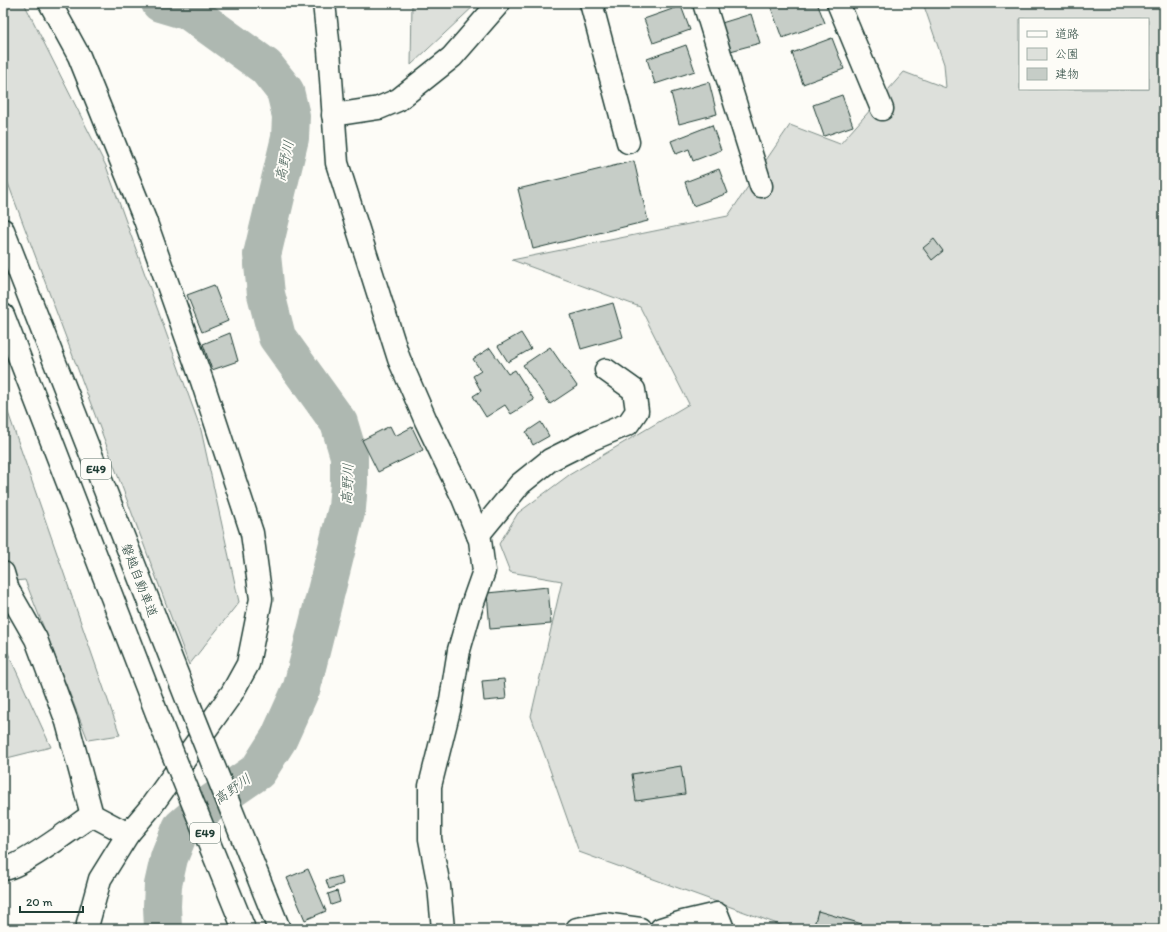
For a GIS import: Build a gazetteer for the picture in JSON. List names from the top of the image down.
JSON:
{
  "streets": {
    "main road": ["E49", "磐越自動車道"]
  },
  "water": ["高野川"],
  "legend": ["道路", "公園", "建物"],
  "scale_bar": "20 m"
}
